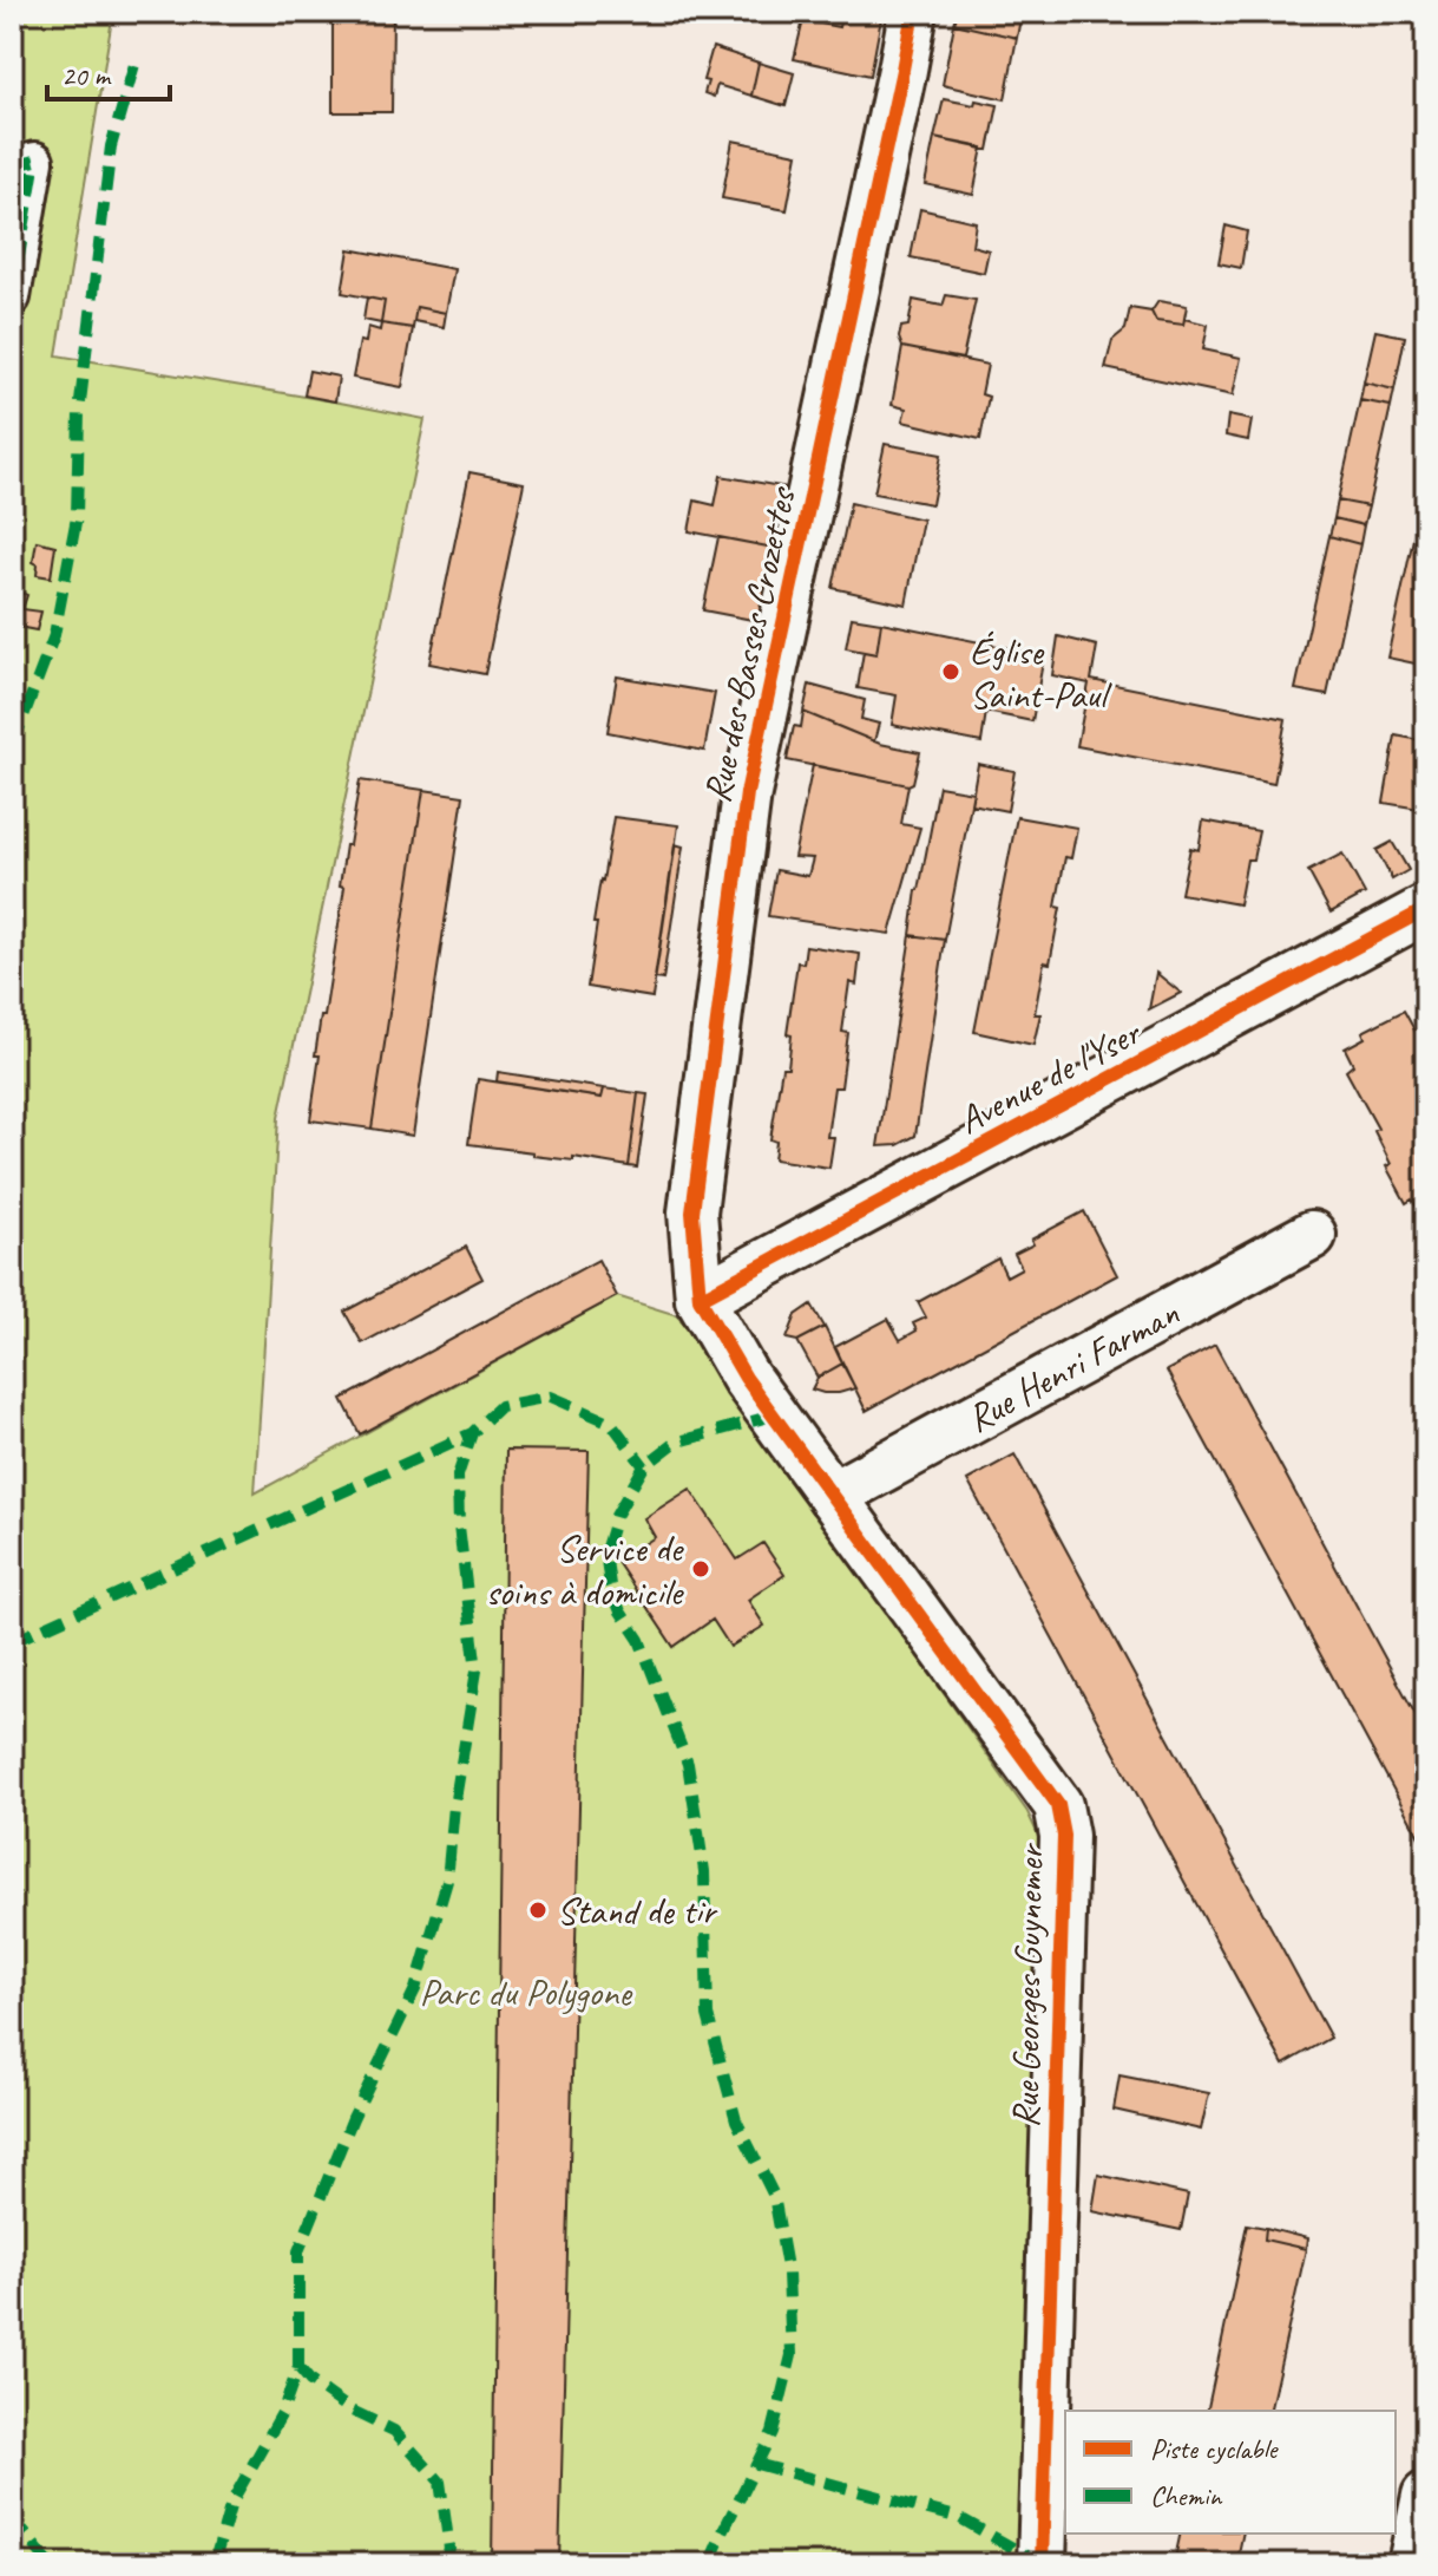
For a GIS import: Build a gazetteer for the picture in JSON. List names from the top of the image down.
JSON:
{
  "streets": {
    "street": [
      "Rue des Basses Crozettes",
      "Avenue de l'Yser",
      "Rue Henri Farman",
      "Rue Georges Guynemer"
    ]
  },
  "crossings": [
    ["Rue des Basses Crozettes", "Avenue de l'Yser"],
    ["Rue des Basses Crozettes", "Rue Georges Guynemer"],
    ["Avenue de l'Yser", "Rue Georges Guynemer"],
    ["Rue Henri Farman", "Rue Georges Guynemer"]
  ],
  "parks": ["Parc du Polygone"],
  "places": ["Église Saint-Paul", "Service de soins à domicile", "Stand de tir"],
  "legend": ["Piste cyclable", "Chemin"],
  "scale_bar": "20 m"
}
